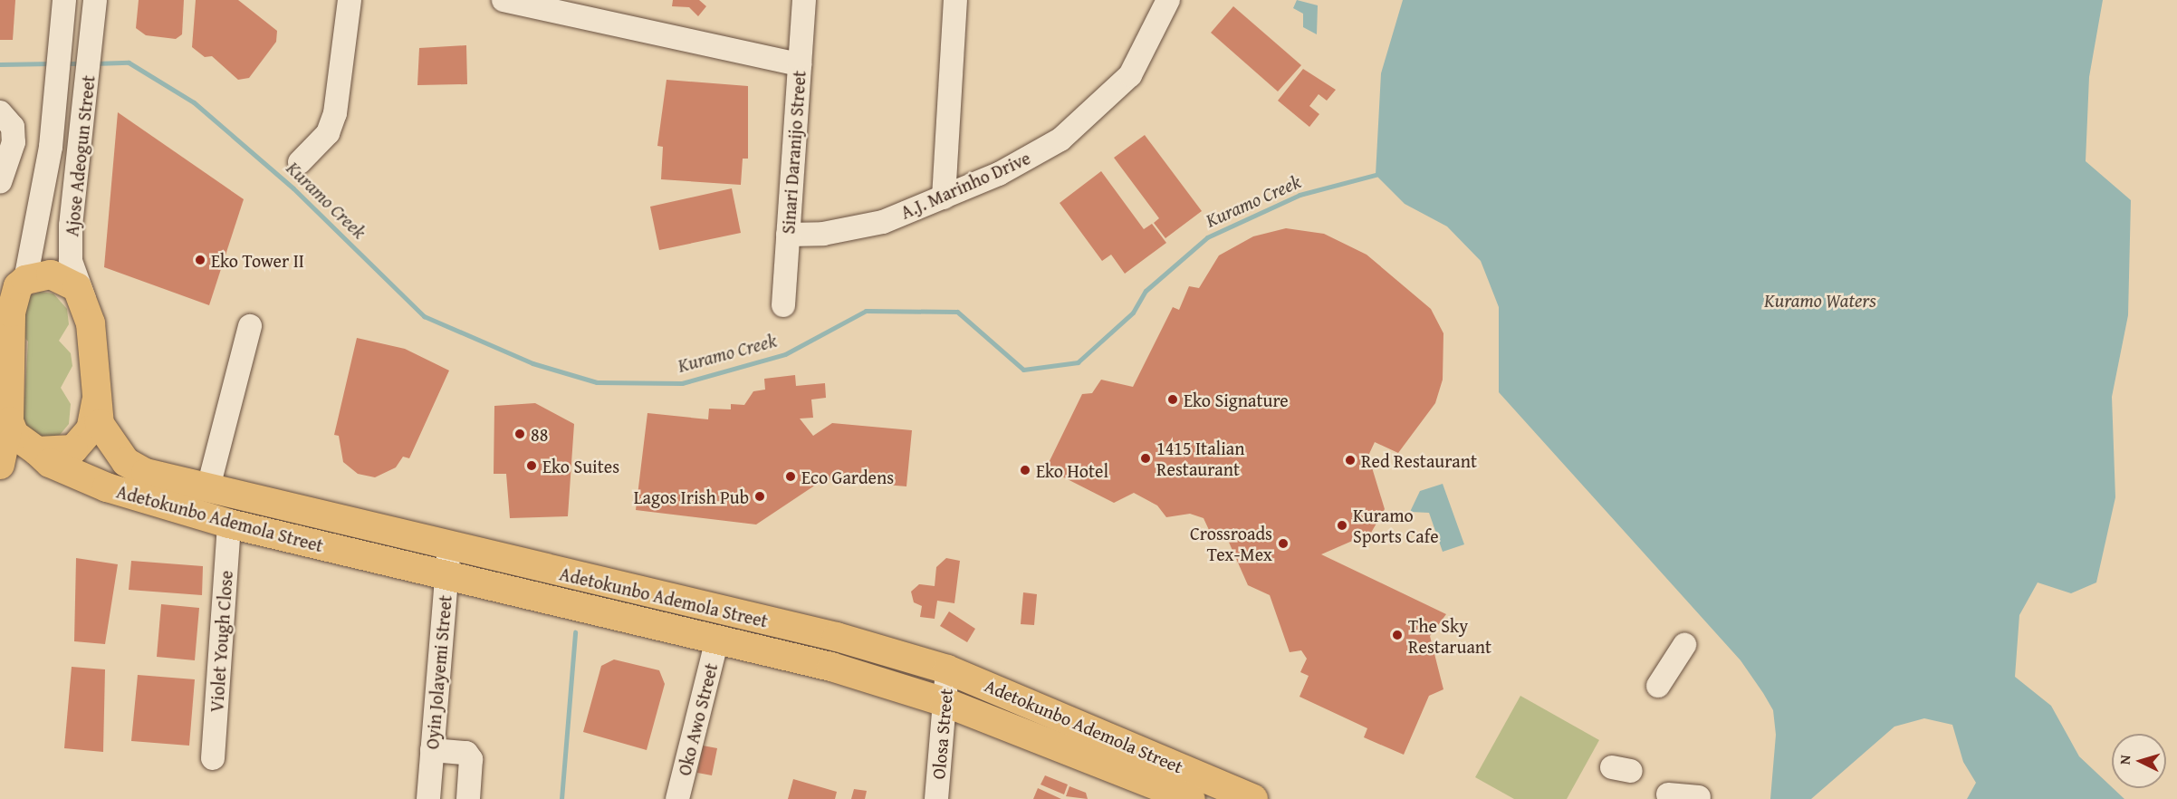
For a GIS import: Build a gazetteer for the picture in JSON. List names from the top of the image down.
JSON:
{
  "streets": {
    "main road": ["Adetokunbo Ademola Street"],
    "street": [
      "Sinari Daranijo Street",
      "Ajose Adeogun Street",
      "A.J. Marinho Drive",
      "Violet Yough Close",
      "Oyin Jolayemi Street",
      "Oko Awo Street",
      "Olosa Street"
    ]
  },
  "crossings": [
    ["Sinari Daranijo Street", "A.J. Marinho Drive"],
    ["Adetokunbo Ademola Street", "Violet Yough Close"],
    ["Adetokunbo Ademola Street", "Oyin Jolayemi Street"],
    ["Adetokunbo Ademola Street", "Oko Awo Street"],
    ["Adetokunbo Ademola Street", "Olosa Street"]
  ],
  "water": ["Kuramo Creek", "Kuramo Waters"],
  "places": [
    "Eko Tower II",
    "Eko Signature",
    "88",
    "1415 Italian Restaurant",
    "Red Restaurant",
    "Eko Suites",
    "Eko Hotel",
    "Eco Gardens",
    "Lagos Irish Pub",
    "Kuramo Sports Cafe",
    "Crossroads Tex-Mex",
    "The Sky Restaruant"
  ],
  "north": "left"
}
